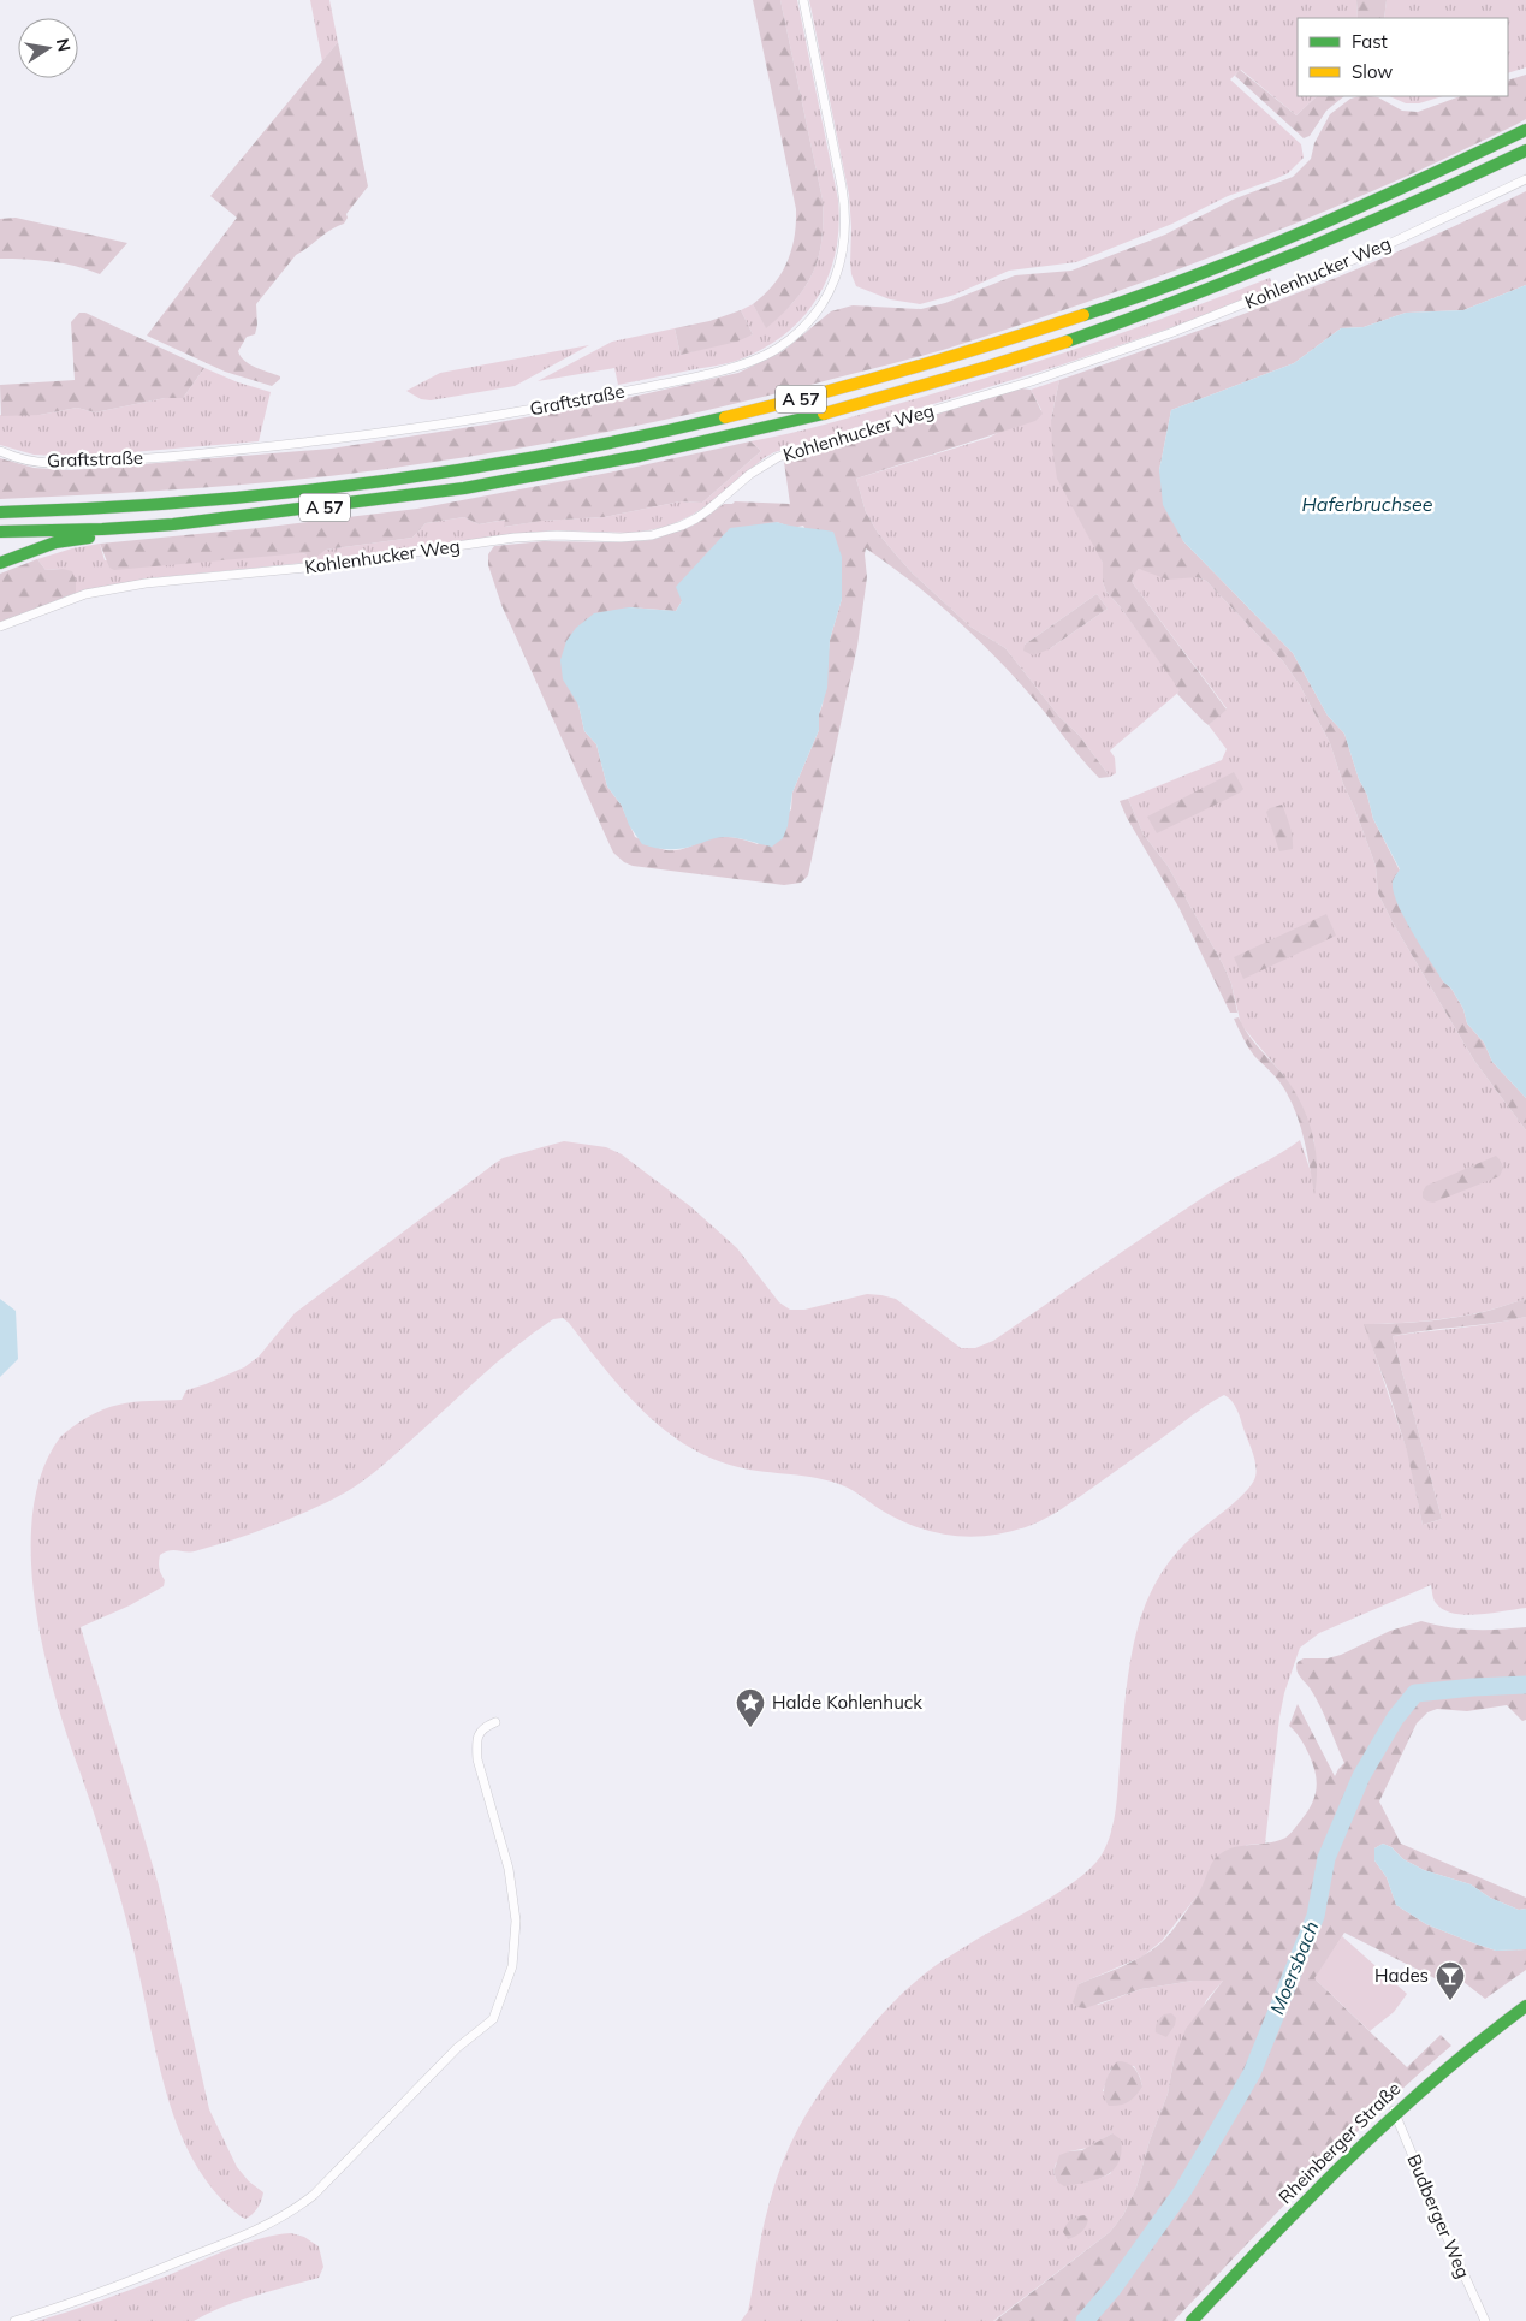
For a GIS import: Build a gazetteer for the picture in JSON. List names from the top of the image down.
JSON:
{
  "streets": {
    "main road": ["A 57", "Rheinberger Straße"],
    "street": ["Kohlenhucker Weg", "Graftstraße", "Budberger Weg"]
  },
  "crossings": [
    ["Rheinberger Straße", "Budberger Weg"]
  ],
  "water": ["Haferbruchsee", "Moersbach"],
  "places": {
    "place": ["Halde Kohlenhuck"],
    "bar": ["Hades"]
  },
  "legend": ["Fast", "Slow"],
  "north": "right"
}
